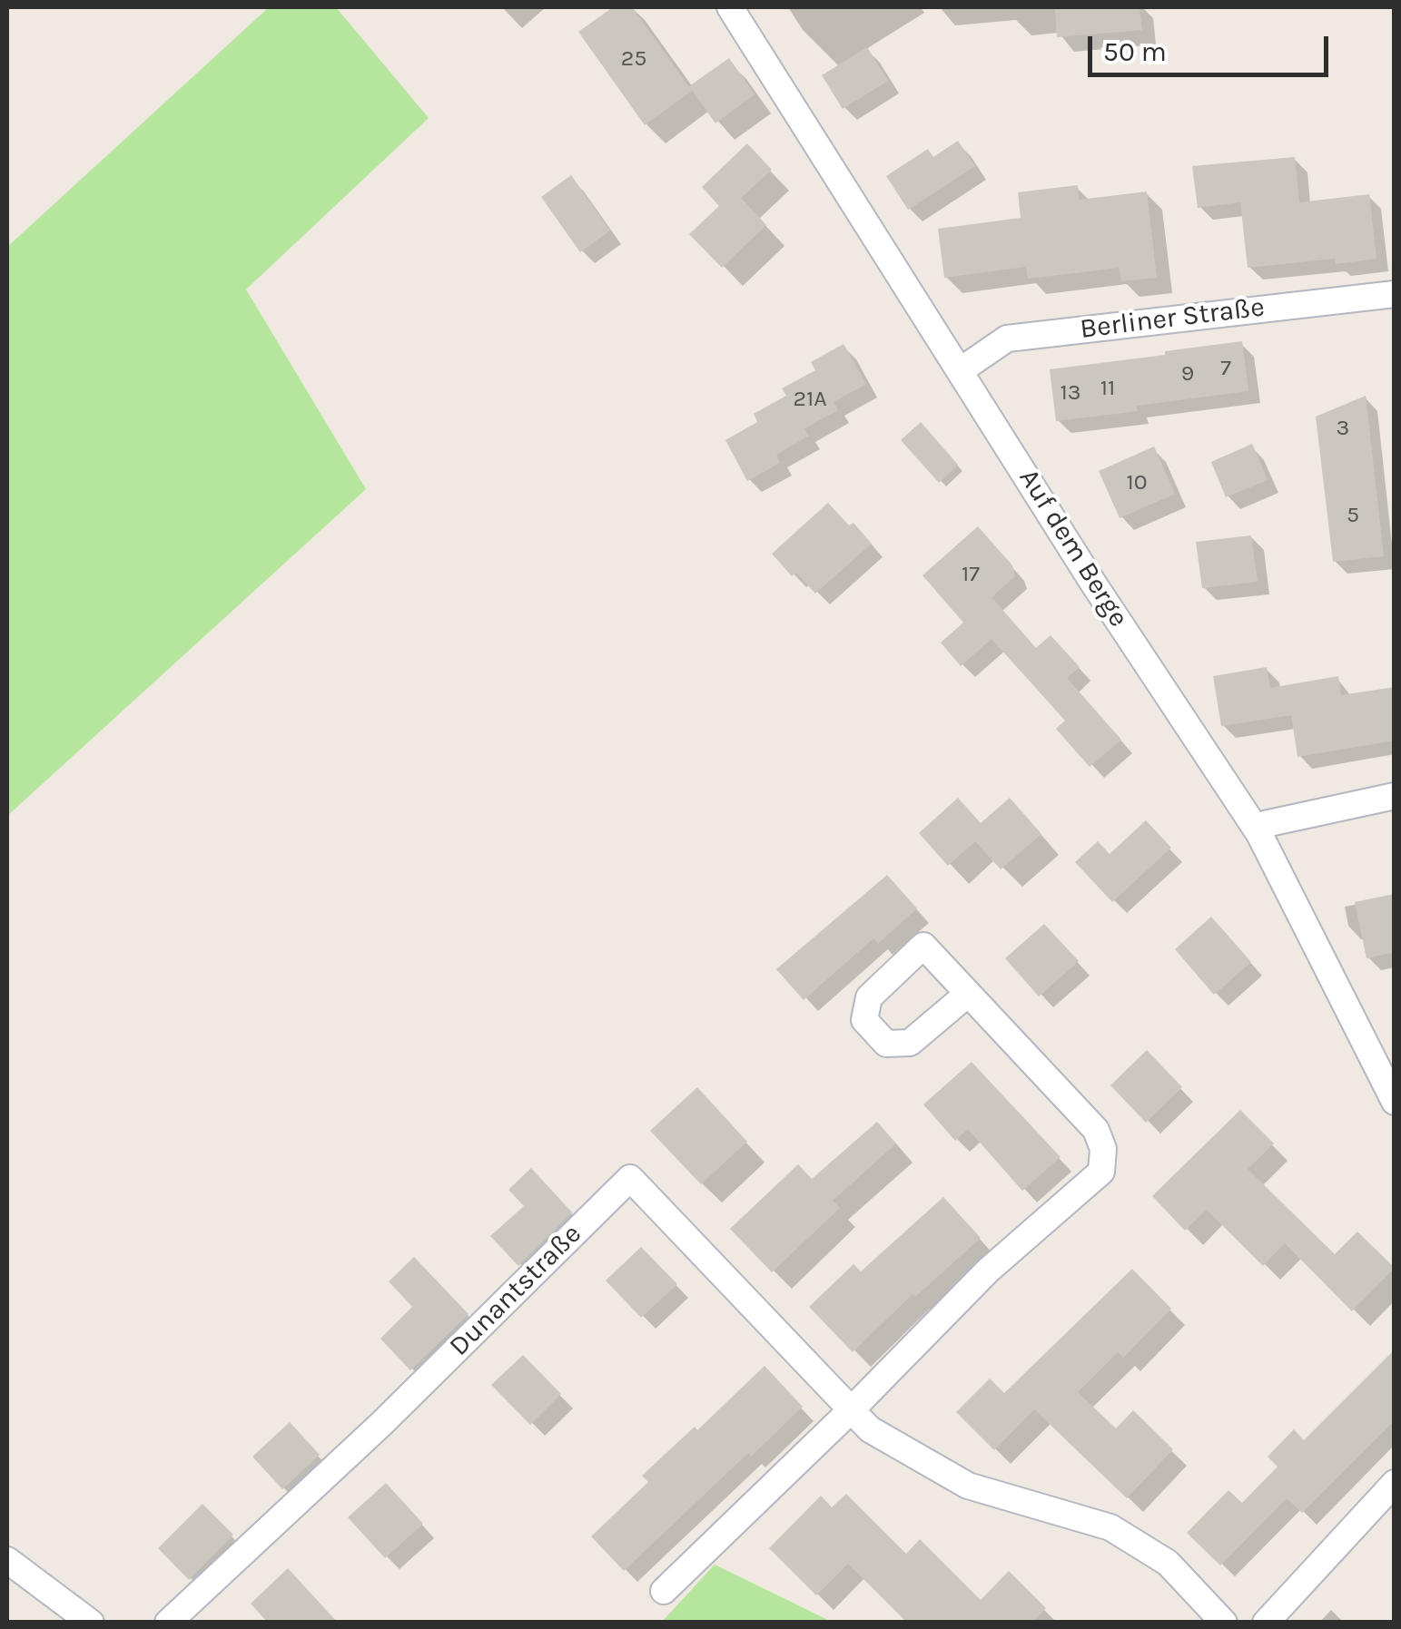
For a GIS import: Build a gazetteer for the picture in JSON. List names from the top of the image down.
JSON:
{
  "streets": {
    "street": ["Berliner Straße", "Auf dem Berge", "Dunantstraße"]
  },
  "crossings": [
    ["Berliner Straße", "Auf dem Berge"]
  ],
  "house_numbers": [
    "25",
    "7",
    "9",
    "11",
    "13",
    "21A",
    "3",
    "10",
    "5",
    "17"
  ],
  "scale_bar": "50 m"
}
